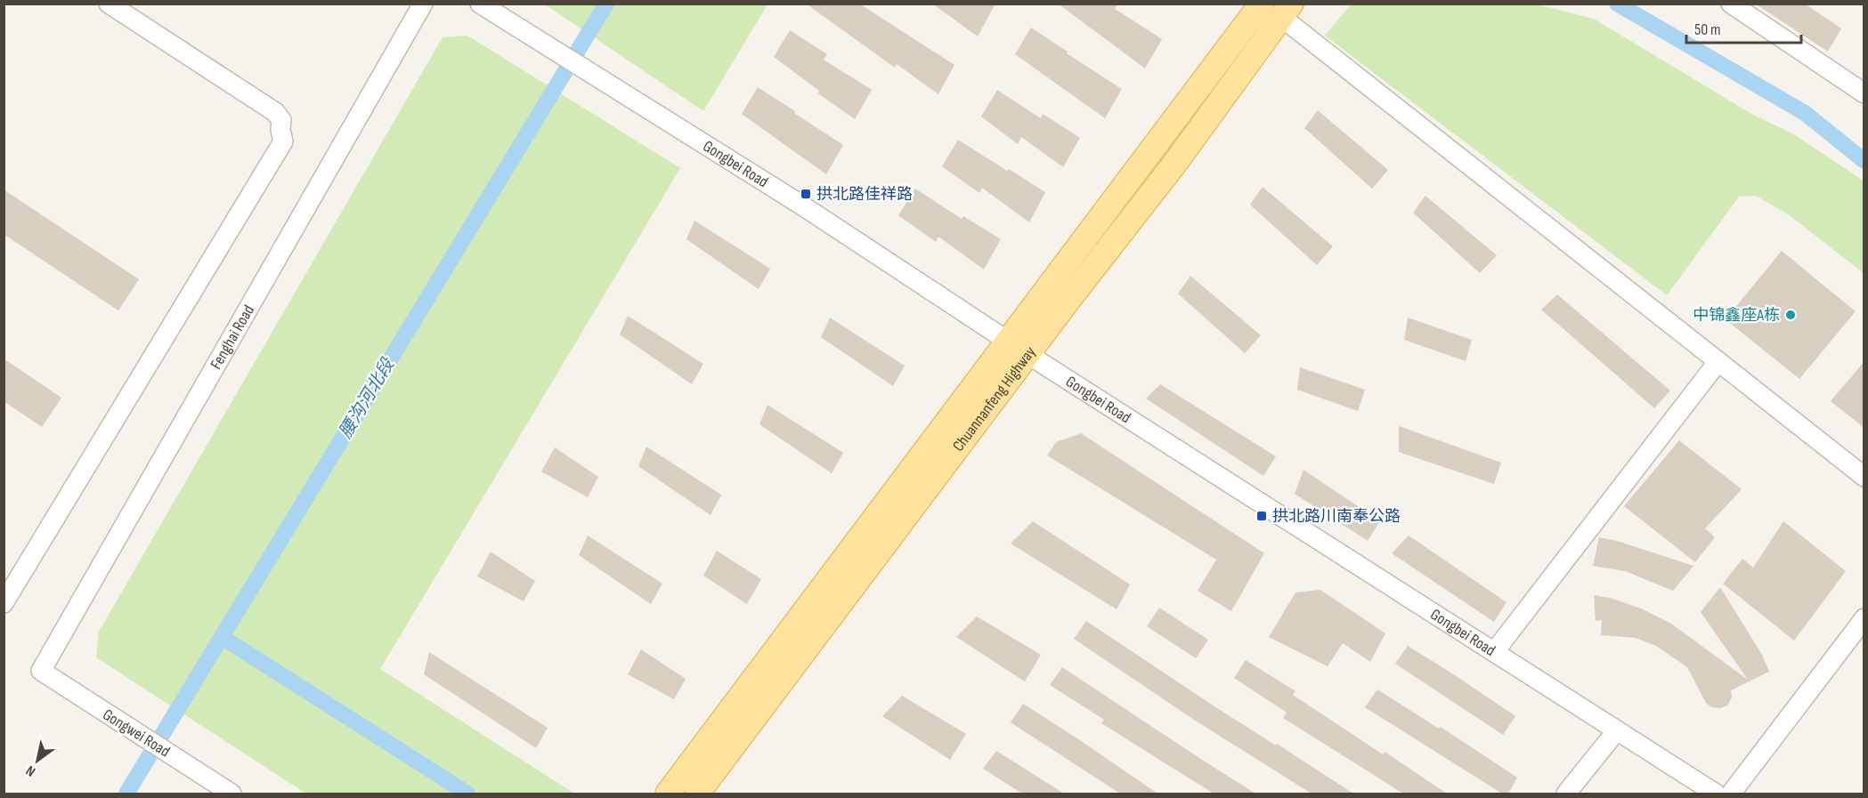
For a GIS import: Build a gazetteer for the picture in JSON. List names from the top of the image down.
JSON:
{
  "streets": {
    "main road": ["Chuannanfeng Highway"],
    "street": ["Gongbei Road", "Fenghai Road", "Gongwei Road"]
  },
  "crossings": [
    ["Gongbei Road", "Chuannanfeng Highway"],
    ["Fenghai Road", "Gongwei Road"]
  ],
  "water": ["腰沟河北段"],
  "places": {
    "transit": ["拱北路佳祥路", "拱北路川南奉公路"],
    "other": ["中锦鑫座A栋"]
  },
  "scale_bar": "50 m",
  "north": "bottom left"
}
